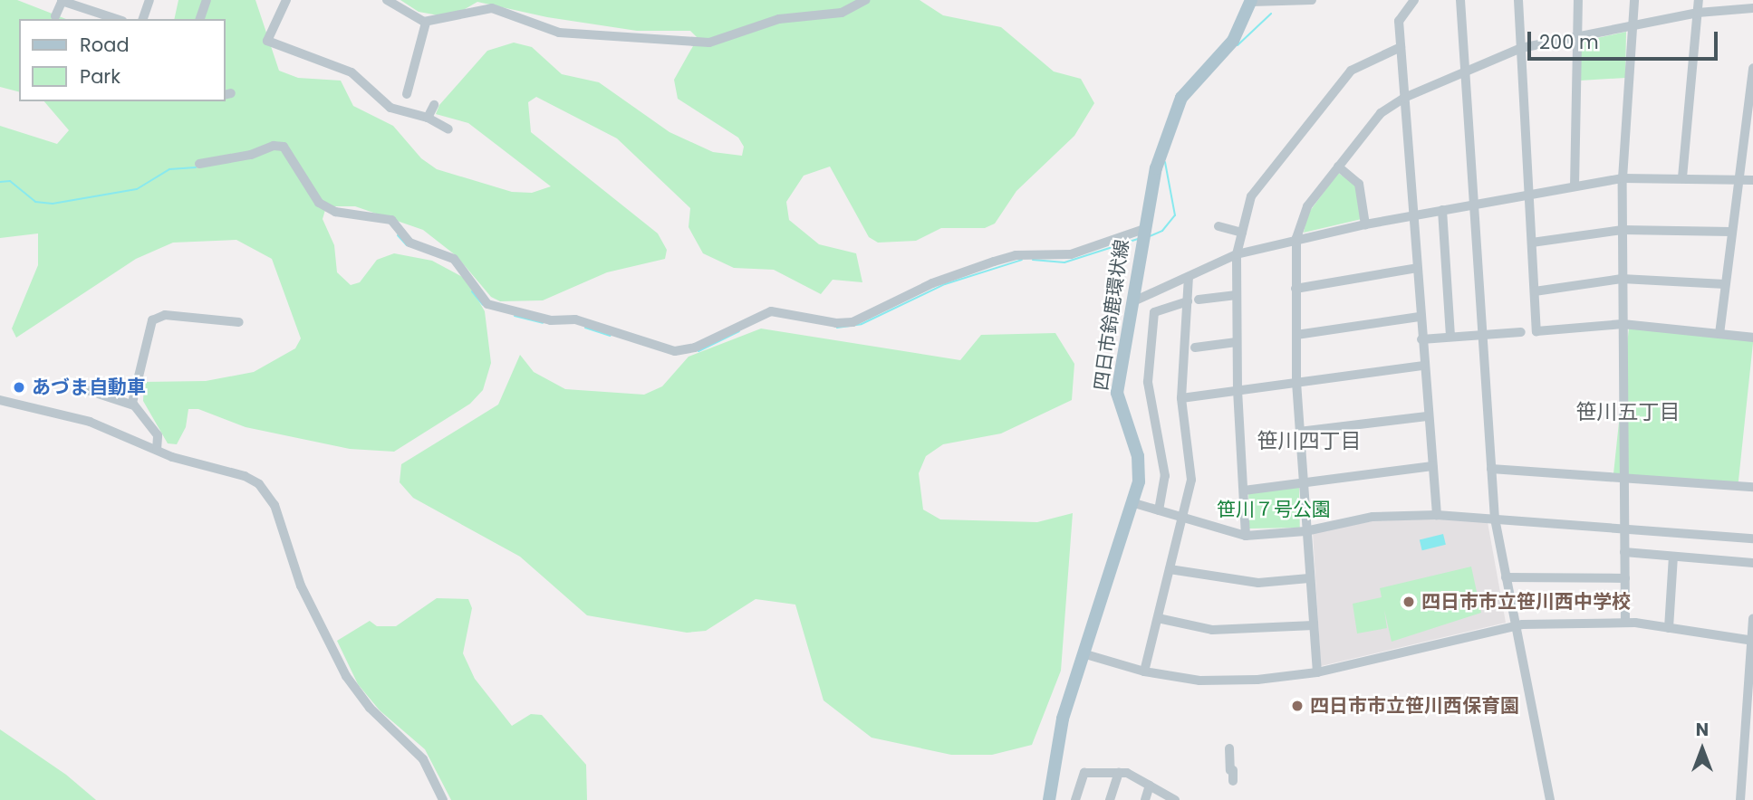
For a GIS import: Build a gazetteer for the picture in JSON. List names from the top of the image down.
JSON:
{
  "streets": {
    "main road": ["四日市鈴鹿環状線"]
  },
  "districts": ["笹川五丁目", "笹川四丁目"],
  "parks": ["笹川７号公園"],
  "places": ["あづま自動車", "四日市市立笹川西中学校", "四日市市立笹川西保育園"],
  "legend": ["Road", "Park"],
  "scale_bar": "200 m",
  "north": "top"
}
